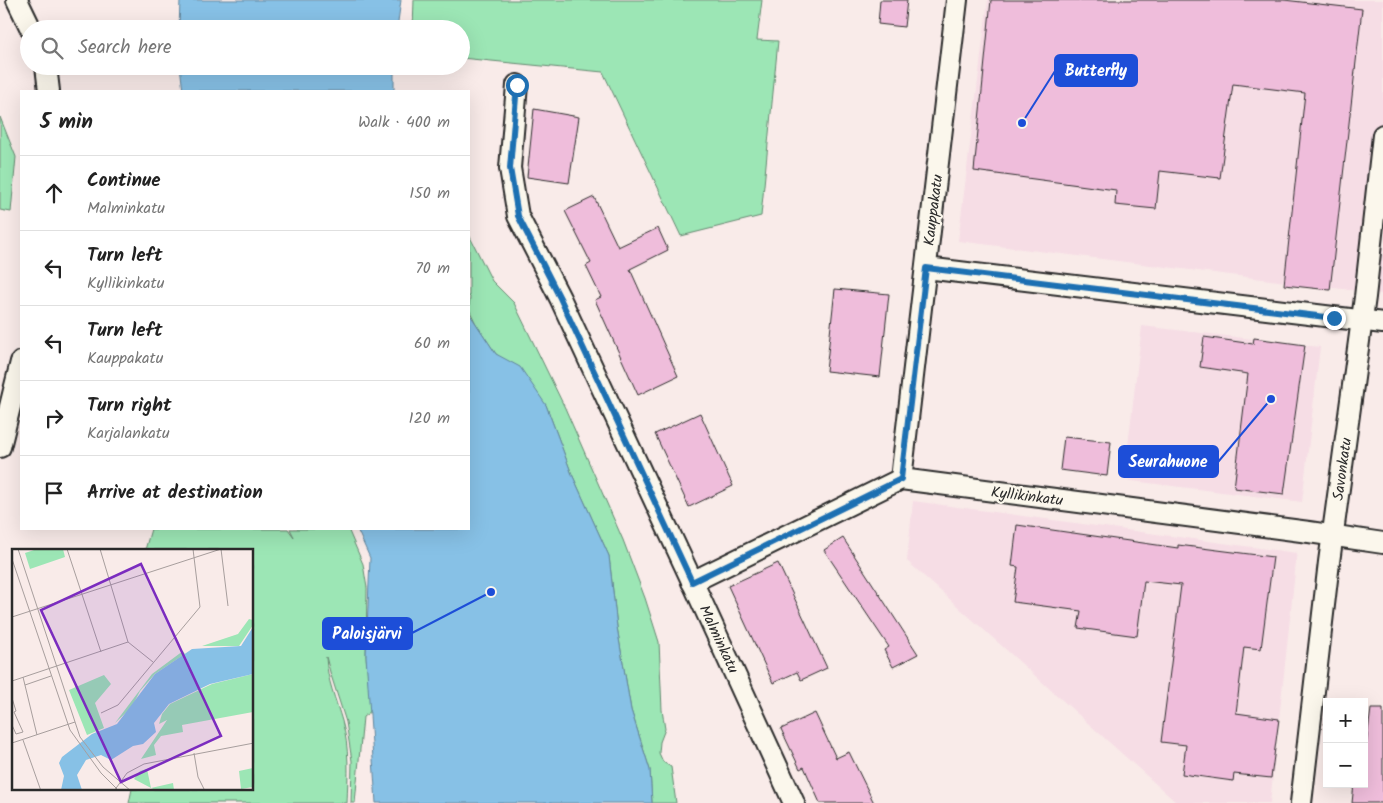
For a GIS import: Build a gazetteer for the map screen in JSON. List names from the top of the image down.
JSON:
{
  "streets": {
    "street": [
      "Kauppakatu",
      "Savonkatu",
      "Kyllikinkatu",
      "Malminkatu"
    ]
  },
  "crossings": [
    ["Kauppakatu", "Kyllikinkatu"],
    ["Savonkatu", "Kyllikinkatu"]
  ],
  "places": ["Butterfly", "Seurahuone", "Paloisjärvi"],
  "page": {
    "search": "Search here",
    "heading": ["5 min", "Walk · 400 m"],
    "list": [
      ["Continue", "Malminkatu", "150 m"],
      ["Turn left", "Kyllikinkatu", "70 m"],
      ["Turn left", "Kauppakatu", "60 m"],
      ["Turn right", "Karjalankatu", "120 m"],
      "Arrive at destination"
    ],
    "map_buttons": ["+", "−"]
  }
}
